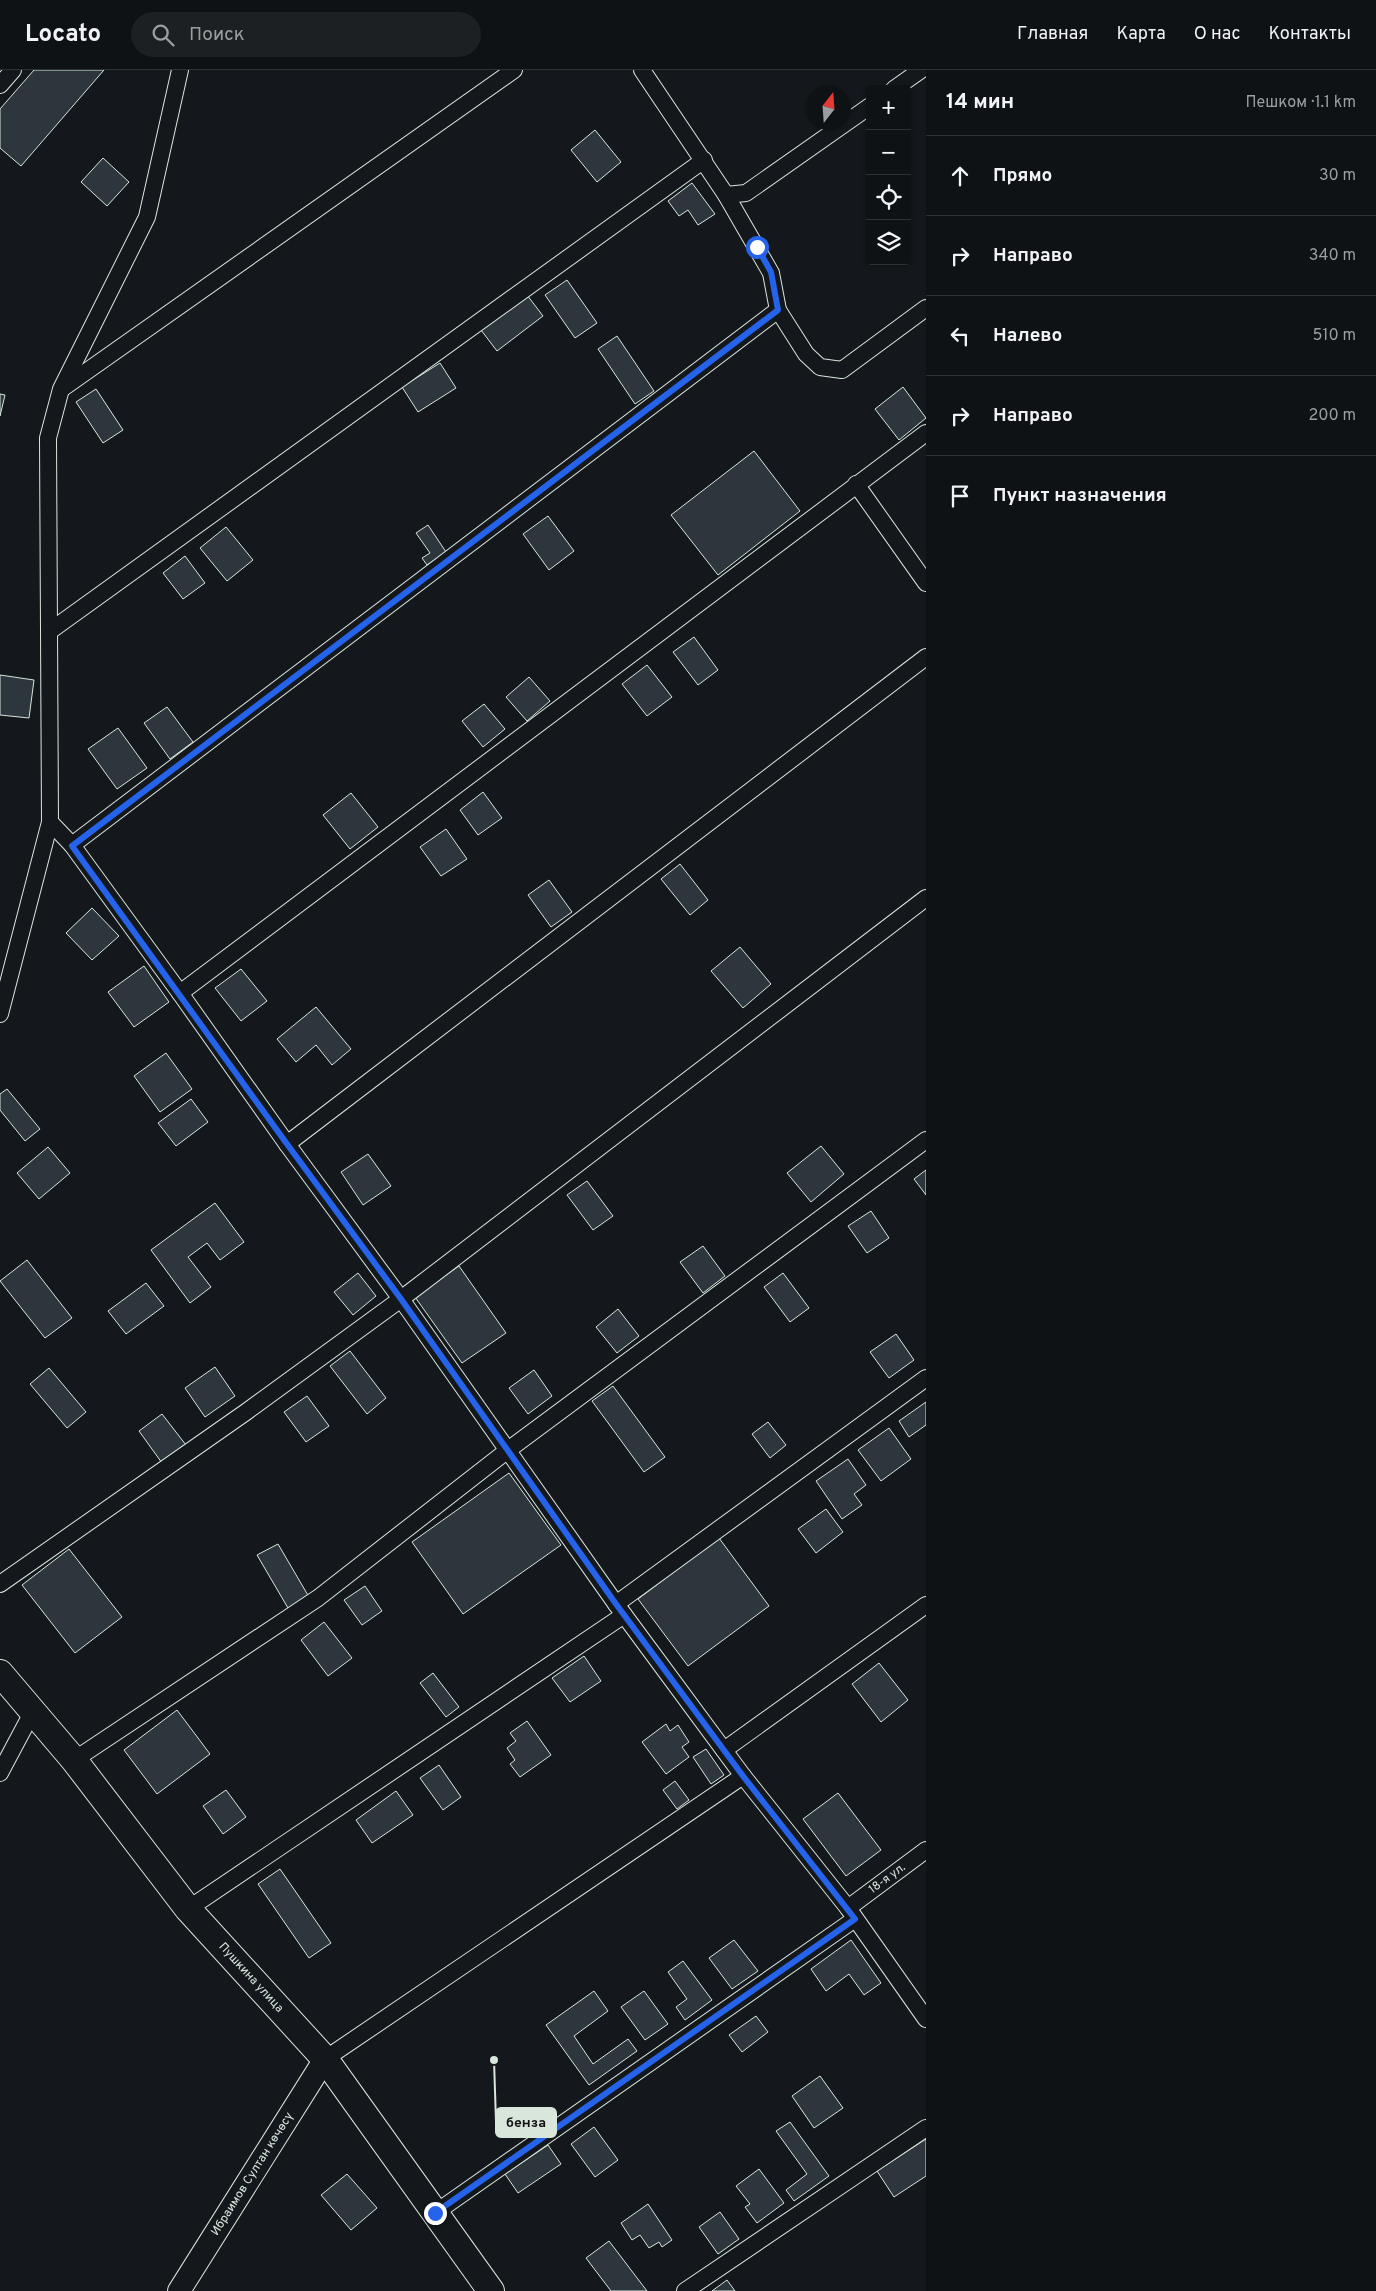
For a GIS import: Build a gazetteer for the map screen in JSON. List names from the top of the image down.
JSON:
{
  "streets": {
    "highway": ["Пушкина улица"],
    "main road": ["Ибраимов Султан көчөсү"],
    "street": ["18-я ул."]
  },
  "crossings": [
    ["18-я ул.", "Пушкина улица"],
    ["Пушкина улица", "Ибраимов Султан көчөсү"]
  ],
  "places": ["бенза"],
  "north": "top",
  "page": {
    "header": "Locato",
    "search": "Поиск",
    "nav": [
      "Главная",
      "Карта",
      "О нас",
      "Контакты"
    ],
    "heading": ["14 мин", "Пешком · 1.1 km"],
    "map_buttons": ["+", "−"],
    "list": [
      ["Прямо", "30 m"],
      ["Направо", "340 m"],
      ["Налево", "510 m"],
      ["Направо", "200 m"],
      "Пункт назначения"
    ]
  }
}
